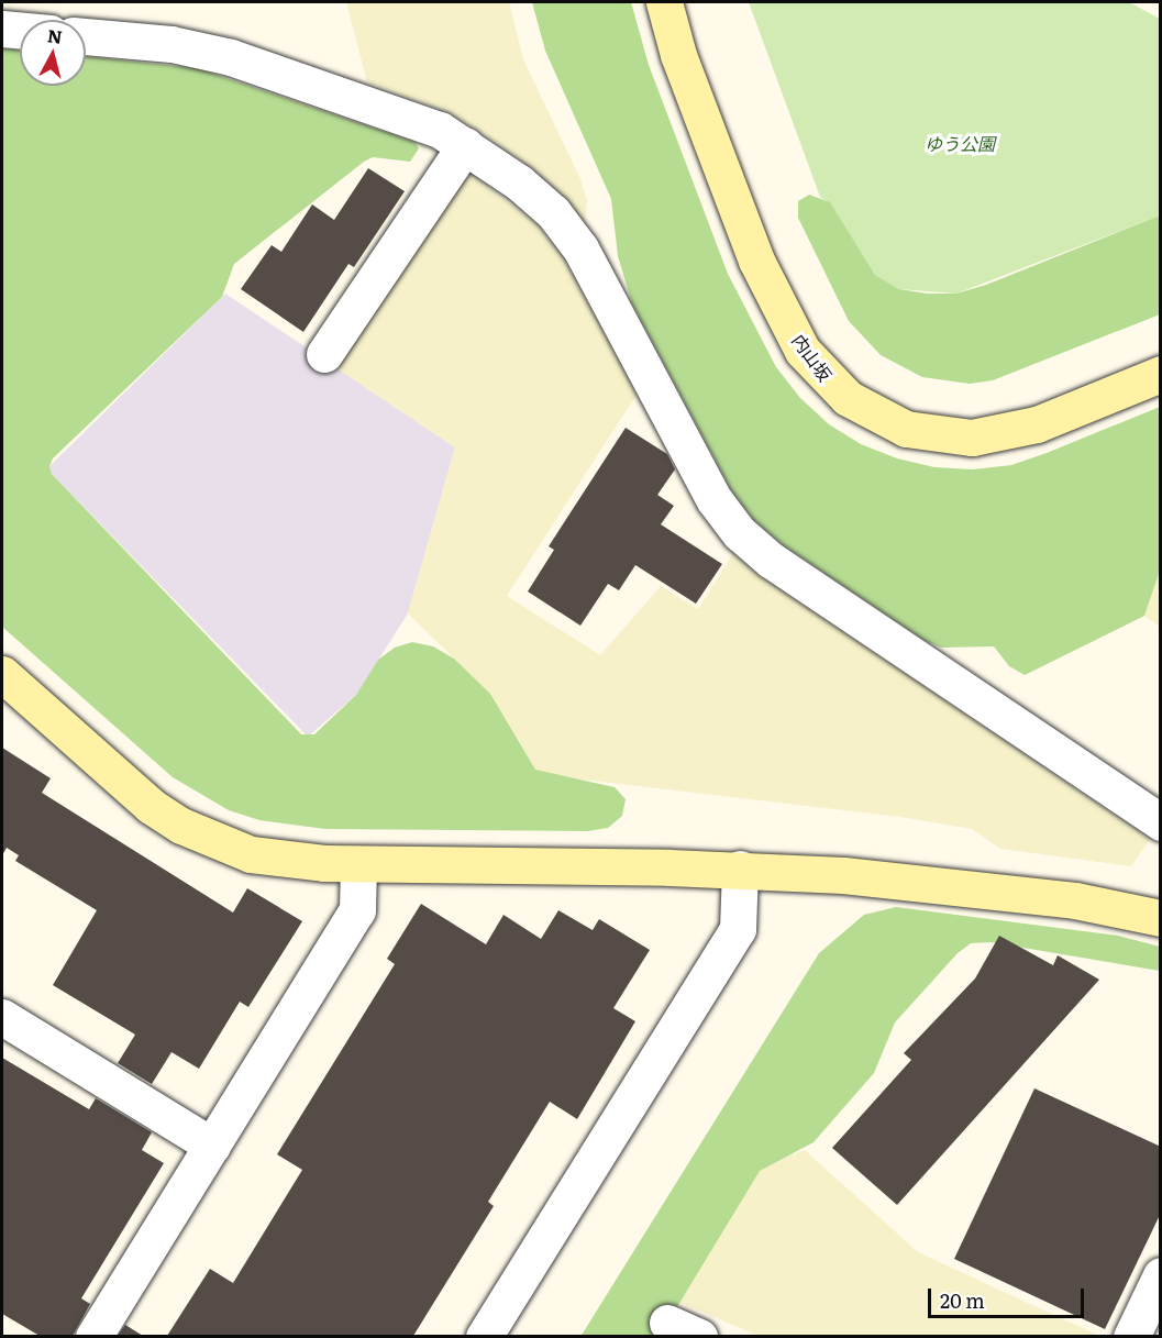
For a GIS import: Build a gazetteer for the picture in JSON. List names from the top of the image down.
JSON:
{
  "streets": {
    "street": ["内山坂"]
  },
  "parks": ["ゆう公園"],
  "scale_bar": "20 m",
  "north": "top"
}
